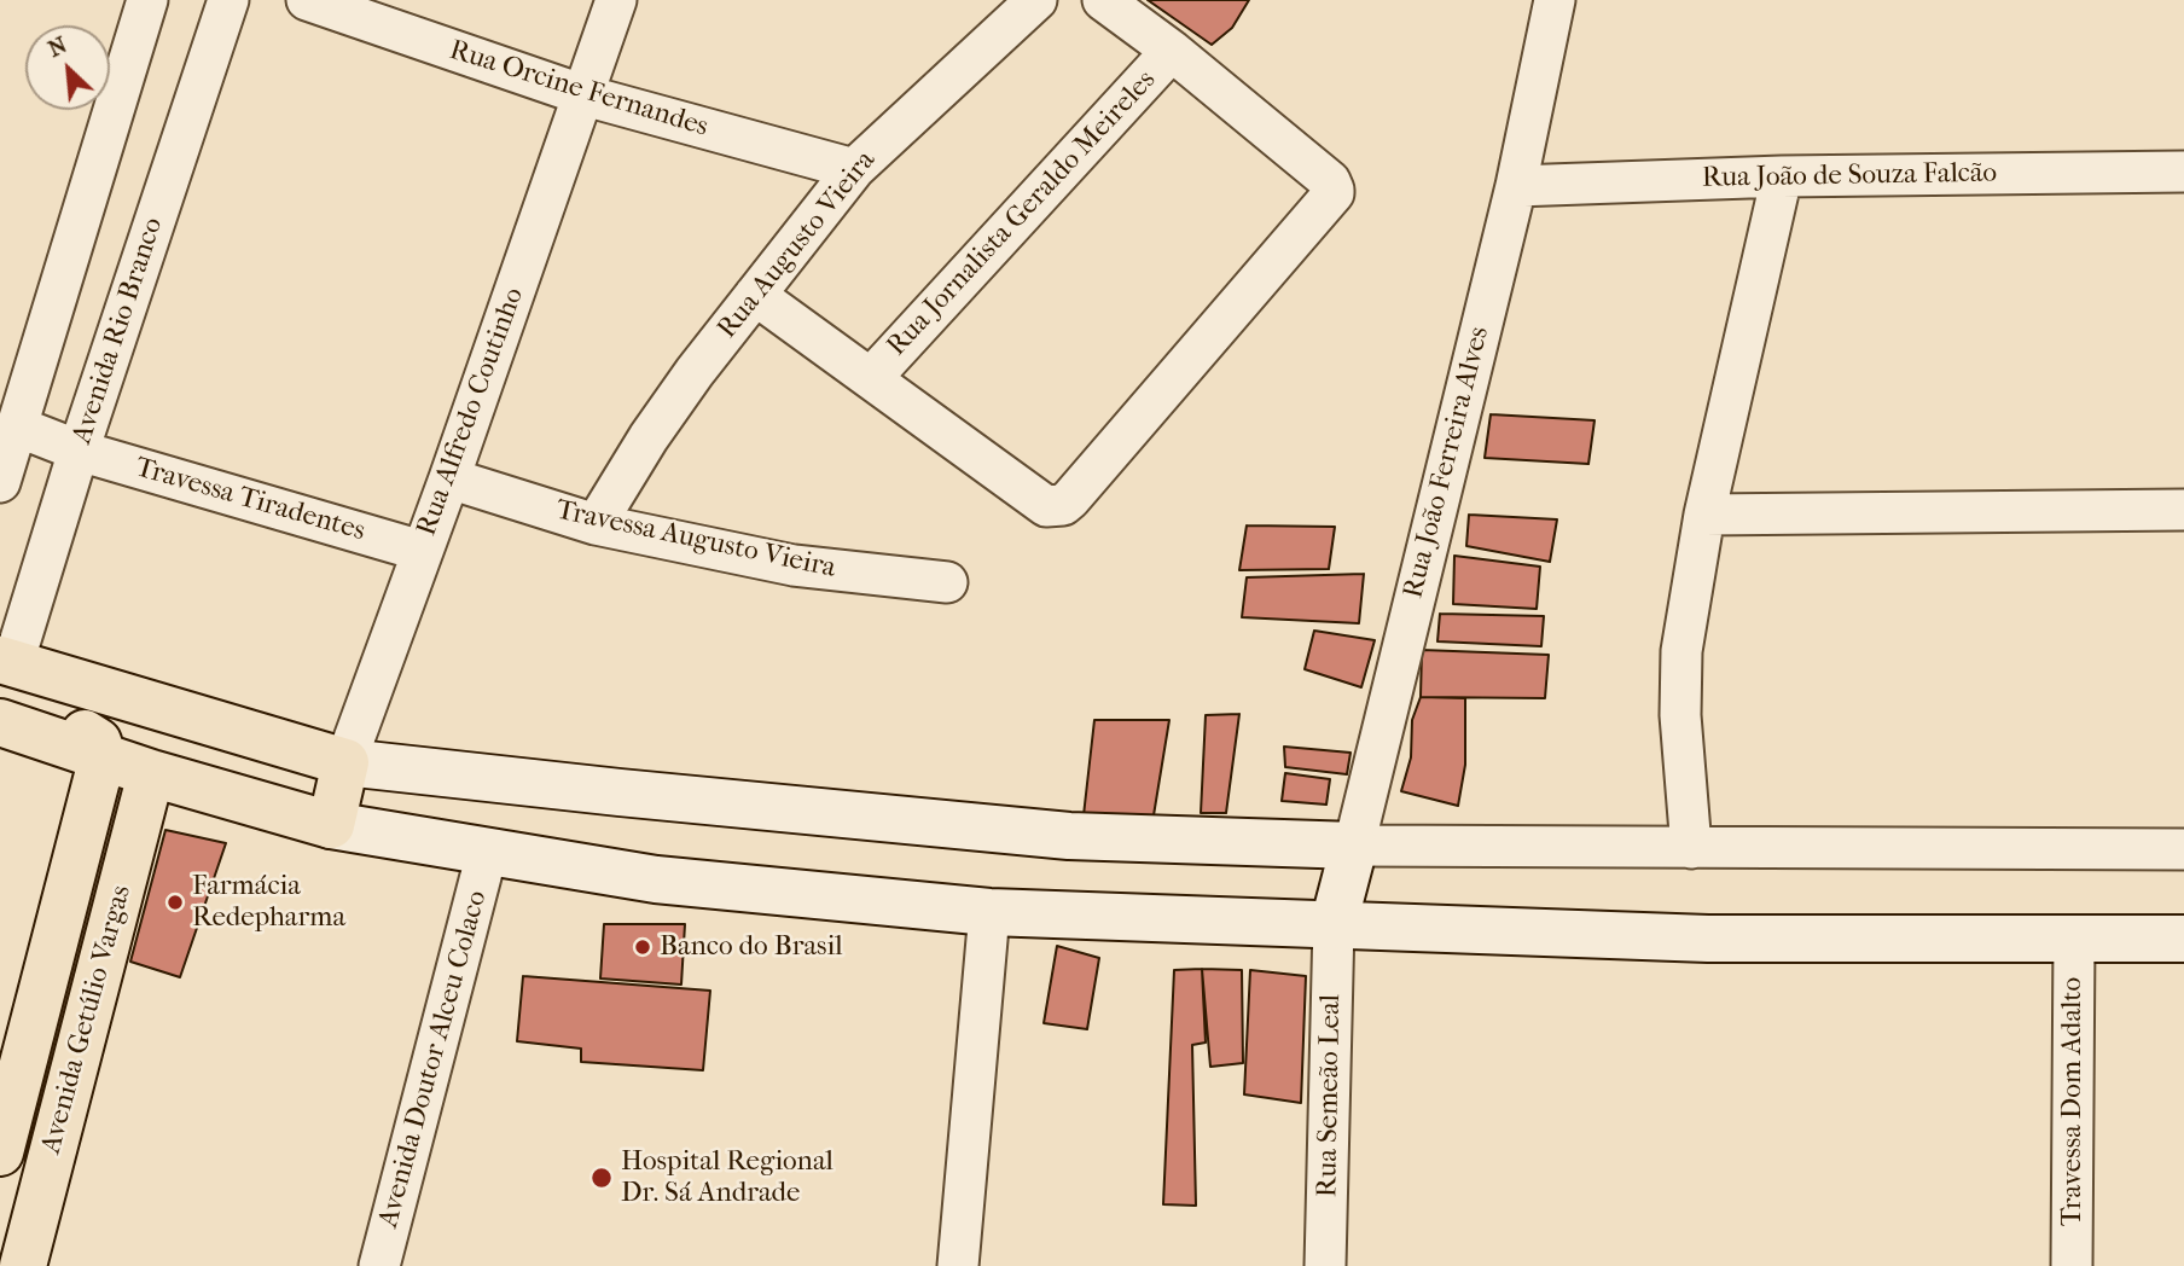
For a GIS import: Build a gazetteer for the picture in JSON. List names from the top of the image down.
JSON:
{
  "streets": {
    "main road": ["Rua Alfredo Coutinho", "Rua João Ferreira Alves", "Avenida Getúlio Vargas"],
    "street": [
      "Rua Orcine Fernandes",
      "Rua João de Souza Falcão",
      "Rua Jornalista Geraldo Meireles",
      "Rua Augusto Vieira",
      "Avenida Rio Branco",
      "Travessa Tiradentes",
      "Travessa Augusto Vieira",
      "Avenida Doutor Alceu Colaco",
      "Rua Semeão Leal",
      "Travessa Dom Adalto"
    ]
  },
  "crossings": [
    ["Rua Orcine Fernandes", "Rua Augusto Vieira"],
    ["Rua Orcine Fernandes", "Rua Alfredo Coutinho"],
    ["Rua João de Souza Falcão", "Rua João Ferreira Alves"],
    ["Rua Augusto Vieira", "Travessa Augusto Vieira"],
    ["Avenida Rio Branco", "Travessa Tiradentes"],
    ["Rua Alfredo Coutinho", "Travessa Tiradentes"],
    ["Rua Alfredo Coutinho", "Travessa Augusto Vieira"],
    ["Rua João Ferreira Alves", "Rua Semeão Leal"]
  ],
  "places": ["Farmácia Redepharma", "Banco do Brasil", "Hospital Regional Dr. Sá Andrade"],
  "north": "top left"
}
